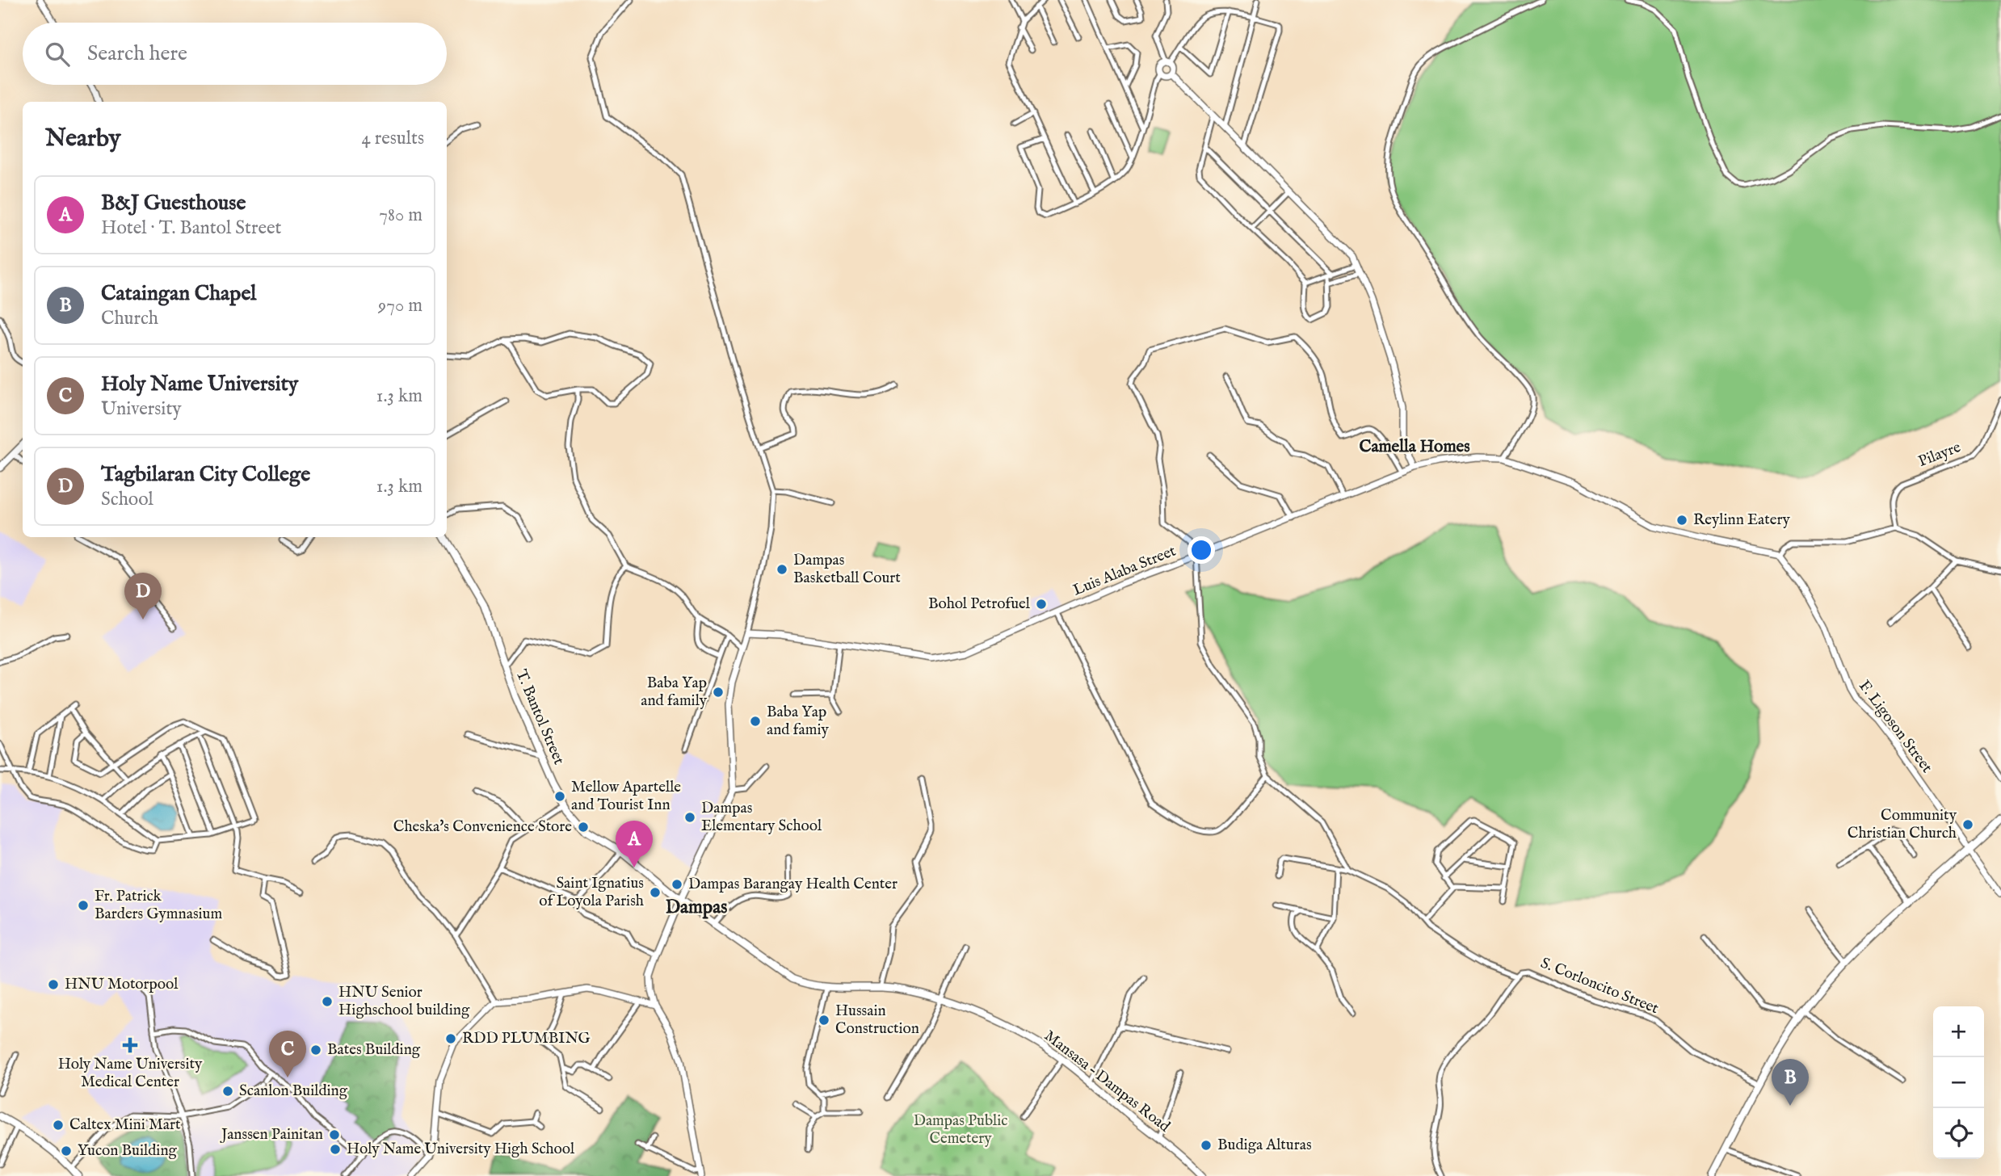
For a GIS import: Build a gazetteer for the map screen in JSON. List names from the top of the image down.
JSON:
{
  "streets": {
    "main road": ["T. Bantol Street", "Mansasa – Dampas Road"],
    "street": [
      "Pilayre",
      "Luis Alaba Street",
      "F. Ligoson Street",
      "S. Corloncito Street"
    ]
  },
  "crossings": [
    ["Luis Alaba Street", "F. Ligoson Street"],
    ["T. Bantol Street", "Mansasa – Dampas Road"]
  ],
  "districts": ["Camella Homes", "Dampas"],
  "parks": ["Dampas Public Cemetery"],
  "places": {
    "other": [
      "Reylinn Eatery",
      "Dampas Basketball Court",
      "Bohol Petrofuel",
      "Baba Yap and family",
      "Baba Yap and famiy",
      "Mellow Apartelle and Tourist Inn",
      "Dampas Elementary School",
      "Community Christian Church",
      "Cheska's Convenience Store",
      "Dampas Barangay Health Center",
      "Saint Ignatius of Loyola Parish",
      "Fr. Patrick Barders Gymnasium",
      "HNU Motorpool",
      "HNU Senior Highschool building",
      "Hussain Construction",
      "RDD PLUMBING",
      "Bates Building",
      "Scanlon Building",
      "Caltex Mini Mart",
      "Janssen Painitan",
      "Budiga Alturas",
      "Holy Name University High School",
      "Yucon Building"
    ],
    "health": ["Holy Name University Medical Center"]
  },
  "page": {
    "search": "Search here",
    "heading": ["Nearby", "4 results"],
    "list": [
      {
        "mark": "A",
        "name": "B&J Guesthouse",
        "note": "Hotel · T. Bantol Street",
        "value": "780 m"
      },
      {
        "mark": "B",
        "name": "Cataingan Chapel",
        "note": "Church",
        "value": "970 m"
      },
      {
        "mark": "C",
        "name": "Holy Name University",
        "note": "University",
        "value": "1.3 km"
      },
      {
        "mark": "D",
        "name": "Tagbilaran City College",
        "note": "School",
        "value": "1.3 km"
      }
    ],
    "pins": [
      "D",
      "A",
      "C",
      "B"
    ],
    "map_buttons": ["+", "−"]
  }
}
